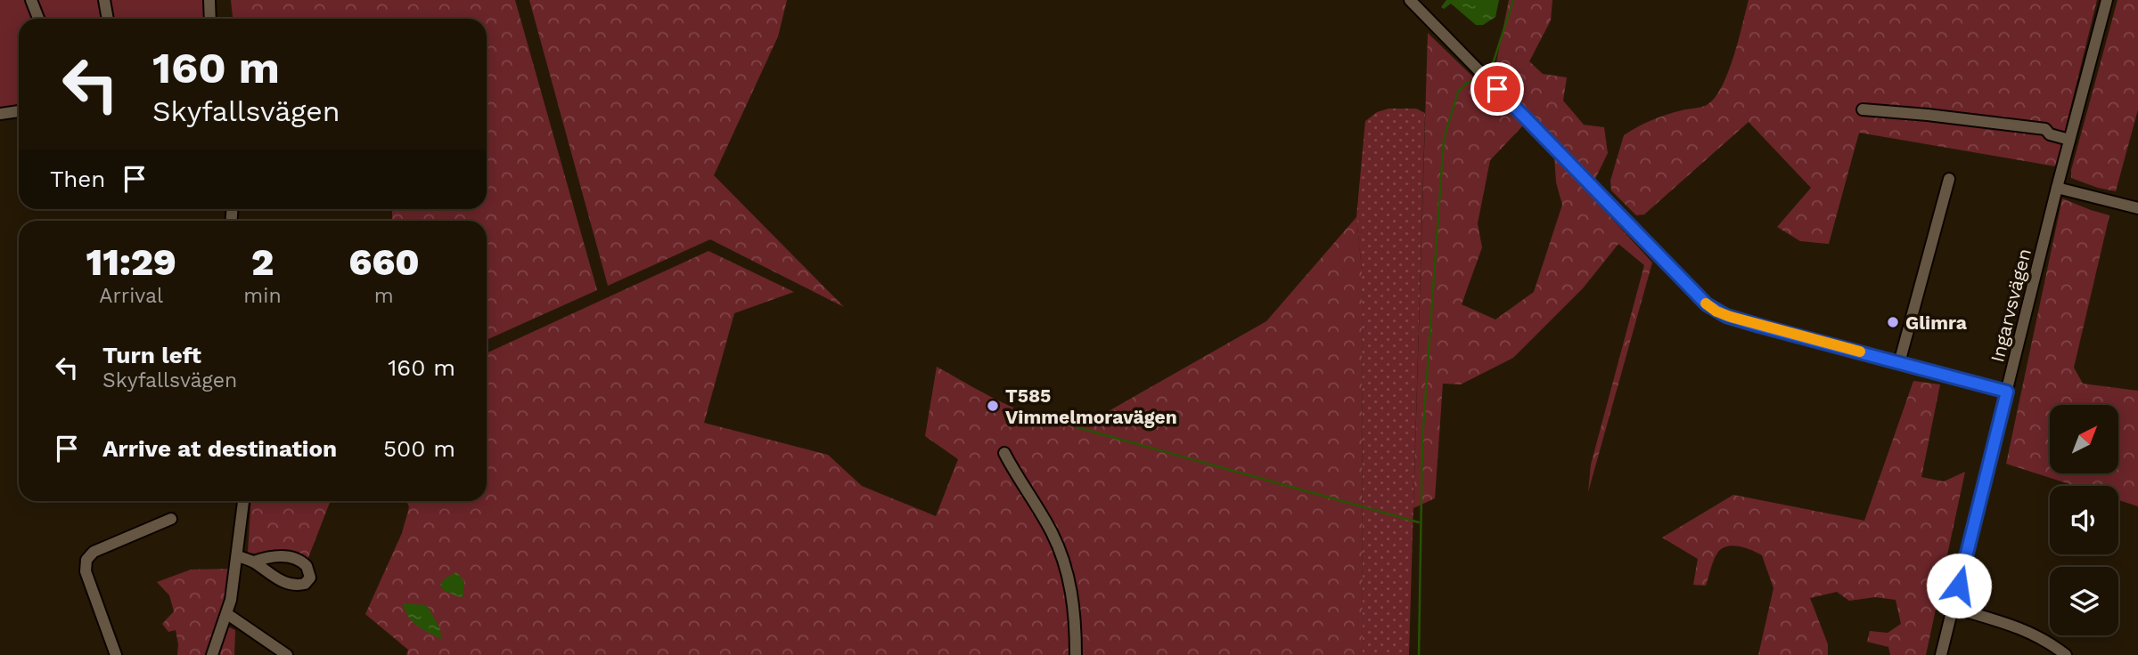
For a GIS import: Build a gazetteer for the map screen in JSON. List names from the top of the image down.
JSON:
{
  "streets": {
    "street": ["Ingarvsvägen"]
  },
  "places": ["Glimra", "T585 Vimmelmoravägen"],
  "north": "top right",
  "page": {
    "turn": ["160 m", "Skyfallsvägen"],
    "then": "Then",
    "eta": [
      "11:29",
      "Arrival",
      "2",
      "min",
      "660",
      "m"
    ],
    "list": [
      {
        "name": "Turn left",
        "note": "Skyfallsvägen",
        "value": "160 m"
      },
      {
        "name": "Arrive at destination",
        "value": "500 m"
      }
    ]
  }
}
